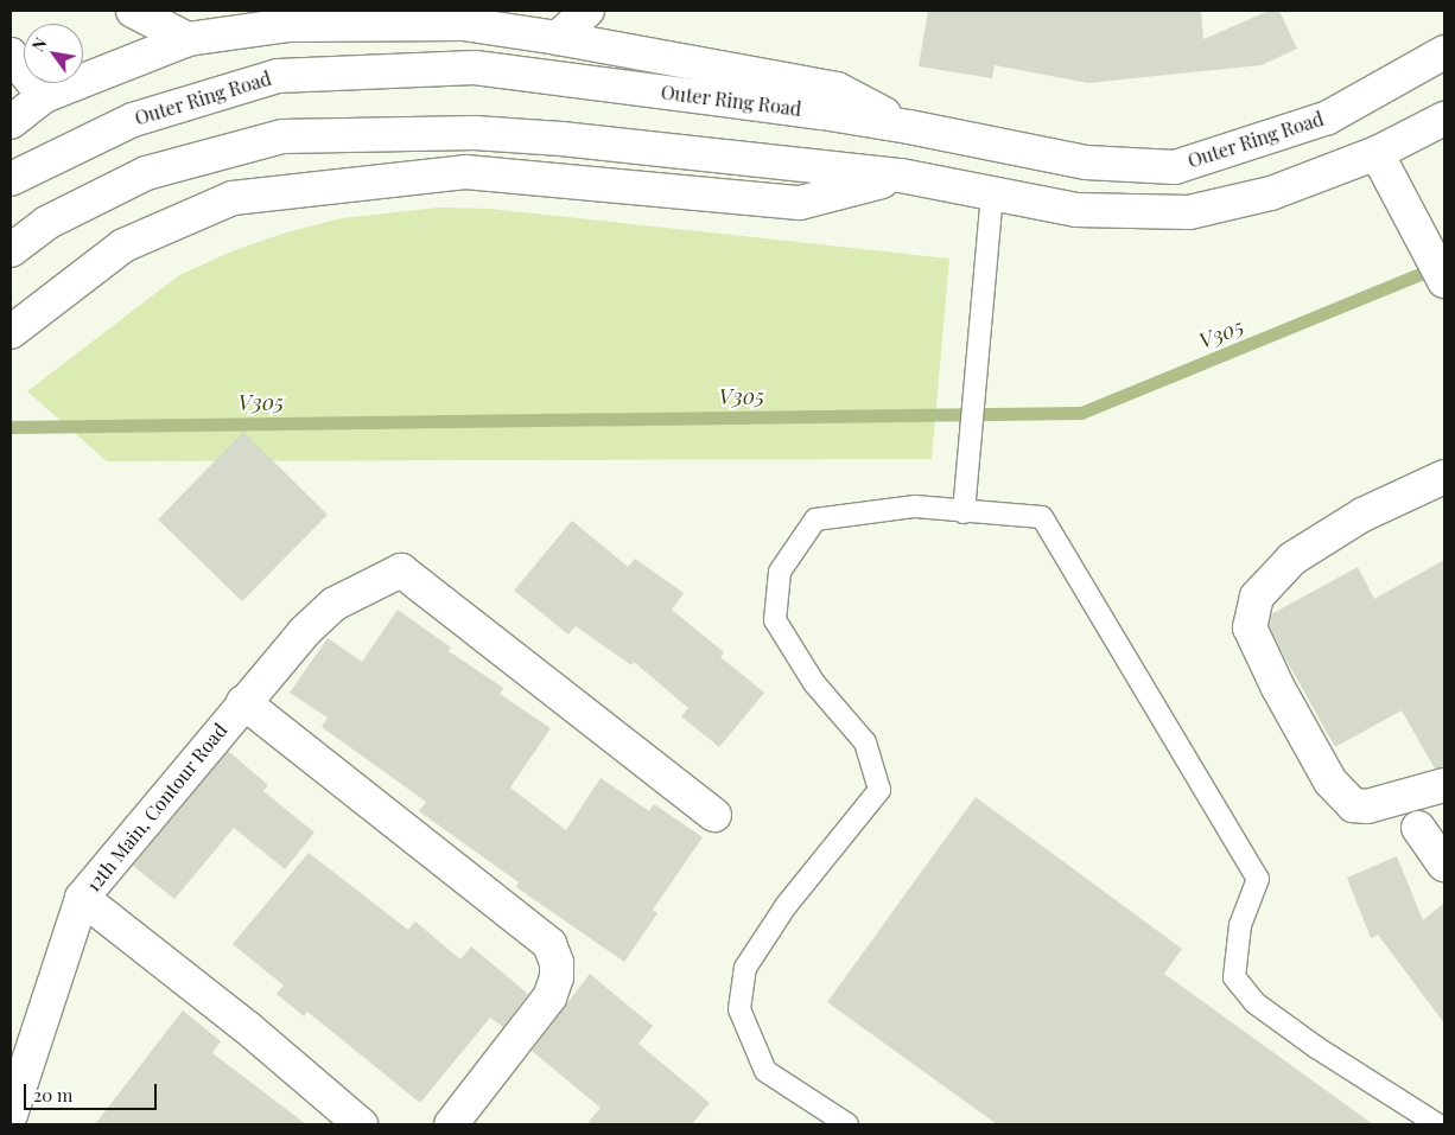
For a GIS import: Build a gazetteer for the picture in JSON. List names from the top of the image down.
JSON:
{
  "streets": {
    "main road": ["Outer Ring Road", "12th Main, Contour Road"]
  },
  "water": ["V305"],
  "scale_bar": "20 m",
  "north": "top left"
}
